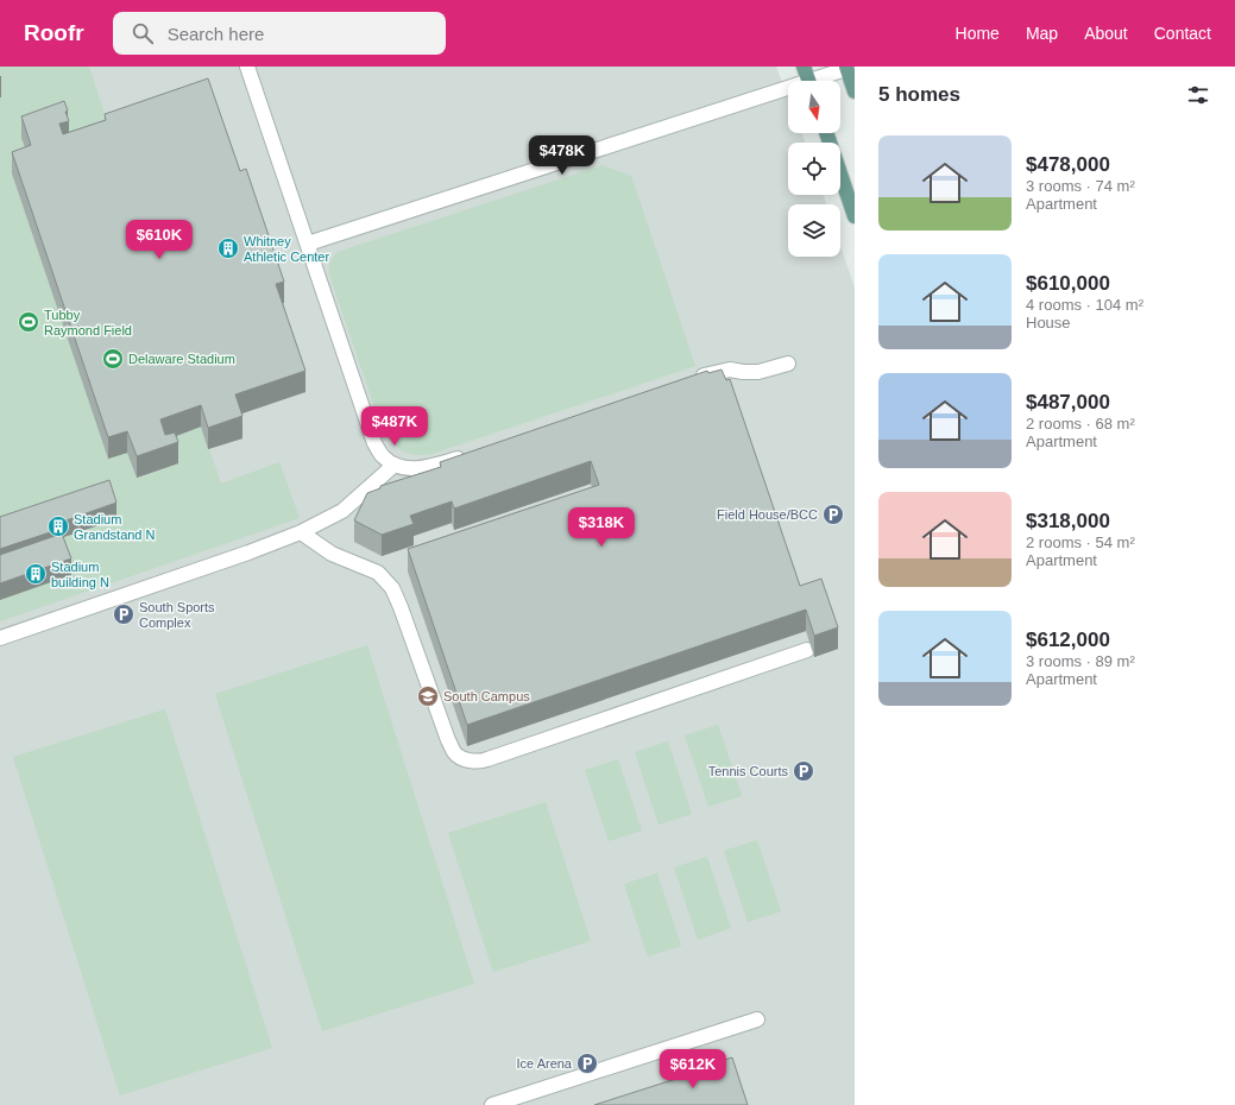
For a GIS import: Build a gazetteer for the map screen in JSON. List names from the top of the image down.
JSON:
{
  "places": {
    "building": ["Whitney Athletic Center", "Stadium Grandstand N", "Stadium building N"],
    "sports": ["Tubby Raymond Field", "Delaware Stadium"],
    "parking": [
      "Field House/BCC",
      "South Sports Complex",
      "Tennis Courts",
      "Ice Arena"
    ],
    "school or university": ["South Campus"]
  },
  "north": "bottom",
  "page": {
    "header": "Roofr",
    "search": "Search here",
    "nav": [
      "Home",
      "Map",
      "About",
      "Contact"
    ],
    "heading": "5 homes",
    "list": [
      {
        "name": "$478,000",
        "note": "3 rooms · 74 m² · Apartment"
      },
      {
        "name": "$610,000",
        "note": "4 rooms · 104 m² · House"
      },
      {
        "name": "$487,000",
        "note": "2 rooms · 68 m² · Apartment"
      },
      {
        "name": "$318,000",
        "note": "2 rooms · 54 m² · Apartment"
      },
      {
        "name": "$612,000",
        "note": "3 rooms · 89 m² · Apartment"
      }
    ],
    "price": [
      "$478K",
      "$610K",
      "$487K",
      "$318K",
      "$612K"
    ]
  }
}
